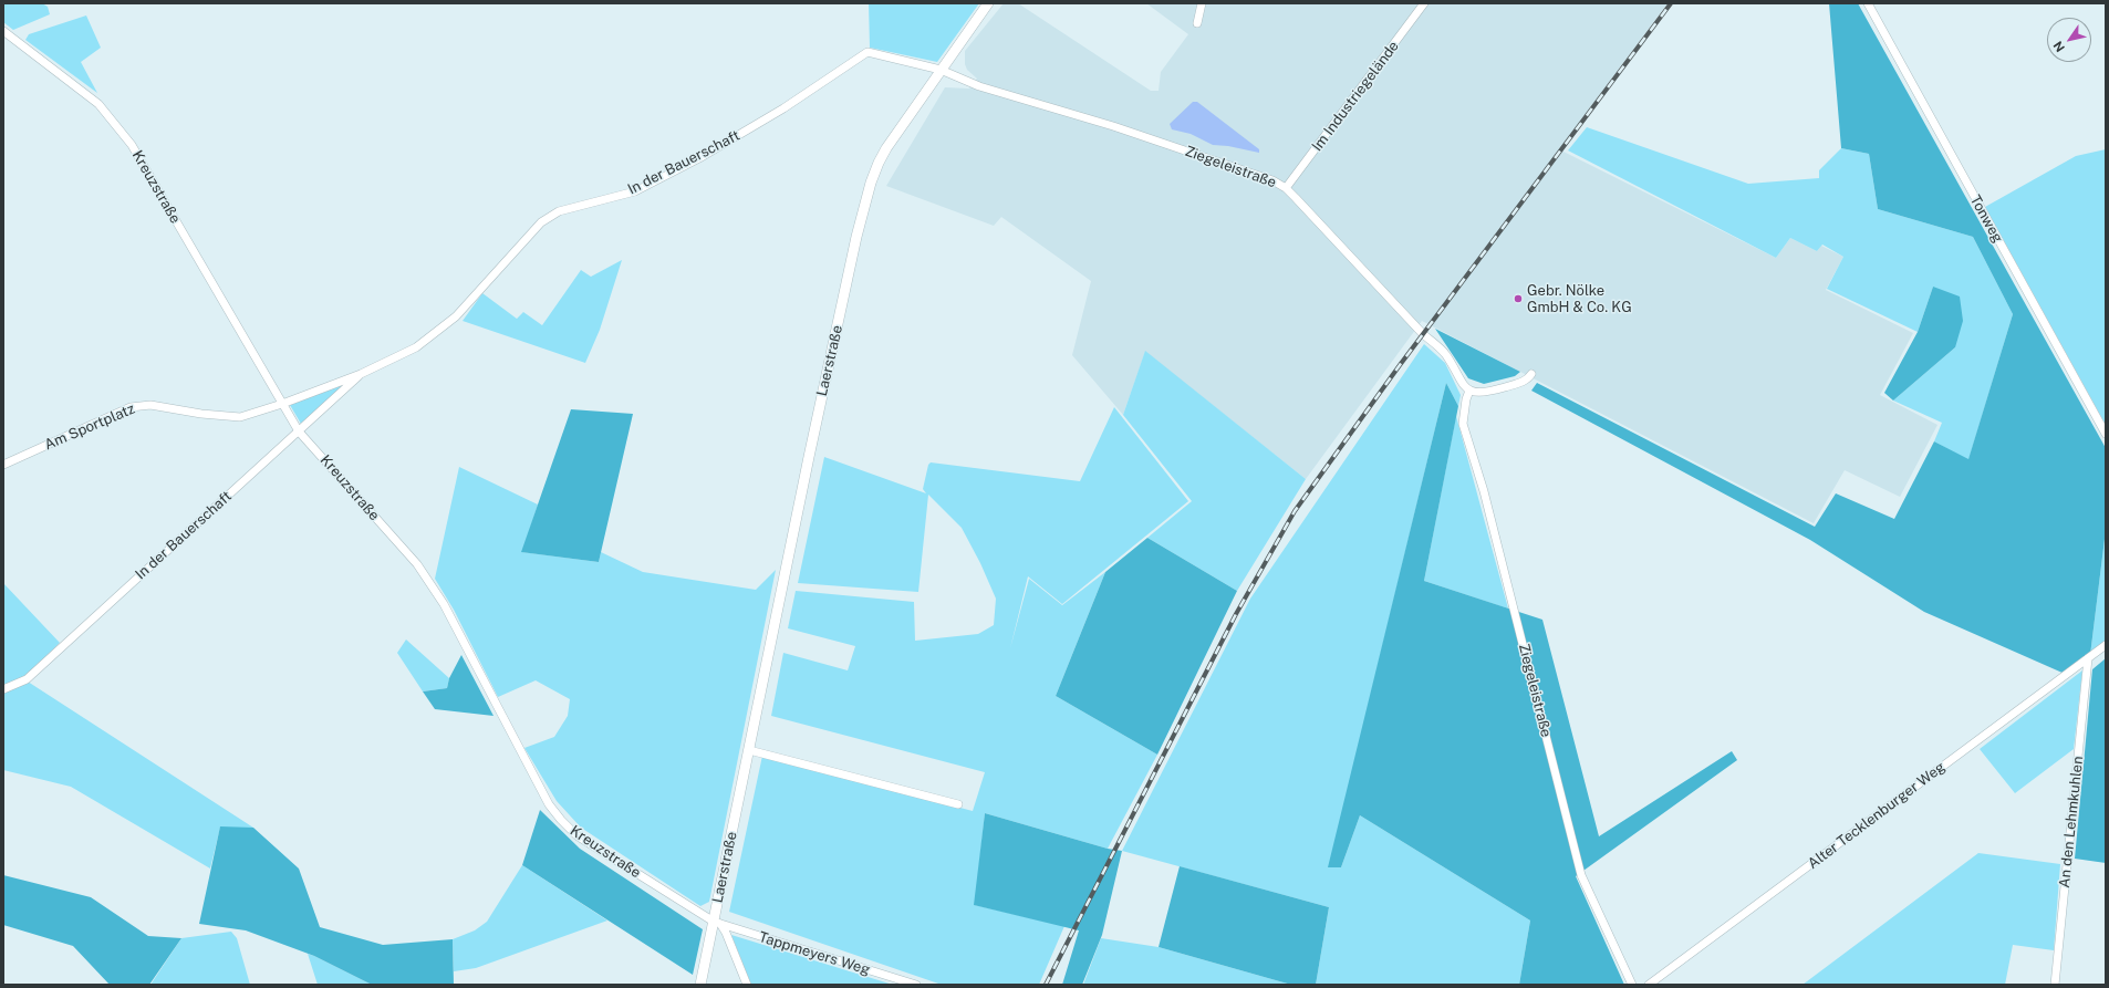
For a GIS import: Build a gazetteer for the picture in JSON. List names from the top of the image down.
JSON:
{
  "streets": {
    "main road": ["Laerstraße"],
    "street": [
      "Im Industriegelände",
      "In der Bauerschaft",
      "Ziegeleistraße",
      "Kreuzstraße",
      "Tonweg",
      "Am Sportplatz",
      "Alter Tecklenburger Weg",
      "An den Lehmkuhlen",
      "Tappmeyers Weg"
    ]
  },
  "crossings": [
    ["Im Industriegelände", "Ziegeleistraße"],
    ["In der Bauerschaft", "Ziegeleistraße"],
    ["In der Bauerschaft", "Kreuzstraße"],
    ["In der Bauerschaft", "Laerstraße"],
    ["In der Bauerschaft", "Am Sportplatz"],
    ["Ziegeleistraße", "Laerstraße"],
    ["Kreuzstraße", "Laerstraße"],
    ["Kreuzstraße", "Am Sportplatz"],
    ["Kreuzstraße", "Tappmeyers Weg"],
    ["Laerstraße", "Tappmeyers Weg"],
    ["Alter Tecklenburger Weg", "An den Lehmkuhlen"]
  ],
  "places": ["Gebr. Nölke GmbH & Co. KG"],
  "north": "bottom left"
}
